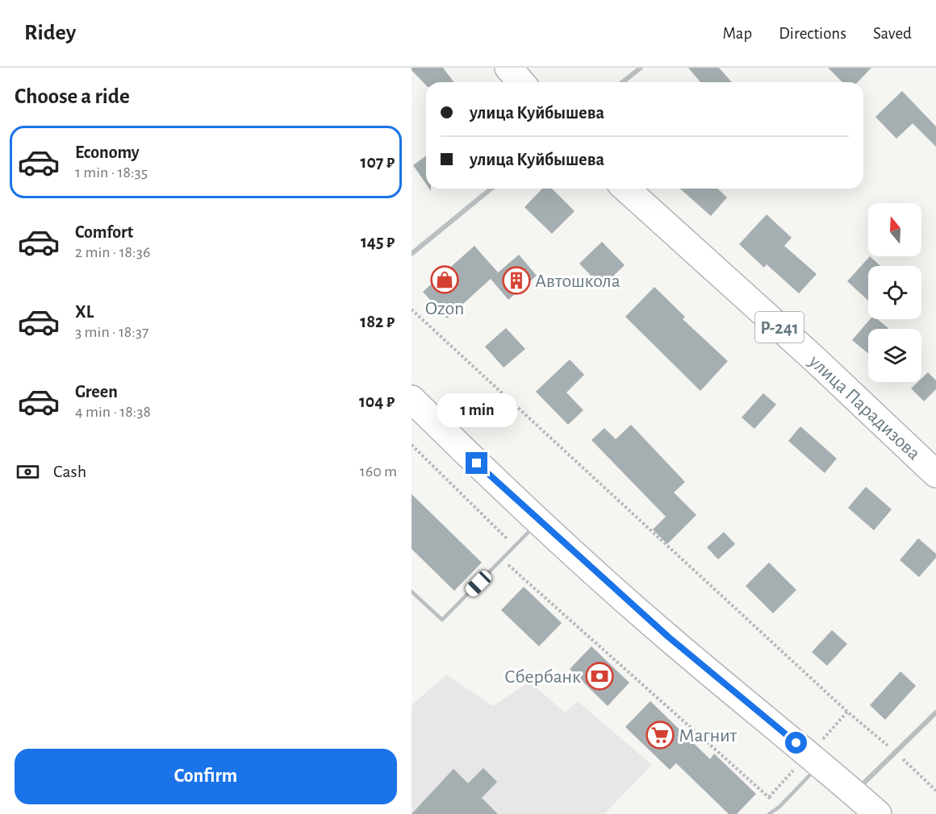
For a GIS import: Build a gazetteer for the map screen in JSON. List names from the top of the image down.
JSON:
{
  "streets": {
    "highway": ["Р-241", "улица Парадизова"]
  },
  "places": {
    "shop": ["Ozon"],
    "building": ["Автошкола"],
    "bank": ["Сбербанк"],
    "supermarket": ["Магнит"]
  },
  "north": "top",
  "page": {
    "header": "Ridey",
    "nav": ["Map", "Directions", "Saved"],
    "heading": "Choose a ride",
    "banner": ["улица Куйбышева", "улица Куйбышева"],
    "list": [
      {
        "name": "Economy",
        "note": "1 min · 18:35",
        "value": "107 ₽"
      },
      {
        "name": "Comfort",
        "note": "2 min · 18:36",
        "value": "145 ₽"
      },
      {
        "name": "XL",
        "note": "3 min · 18:37",
        "value": "182 ₽"
      },
      {
        "name": "Green",
        "note": "4 min · 18:38",
        "value": "104 ₽"
      }
    ],
    "bubble": "1 min",
    "pay": ["Cash", "160 m"],
    "buttons": "Confirm"
  }
}
